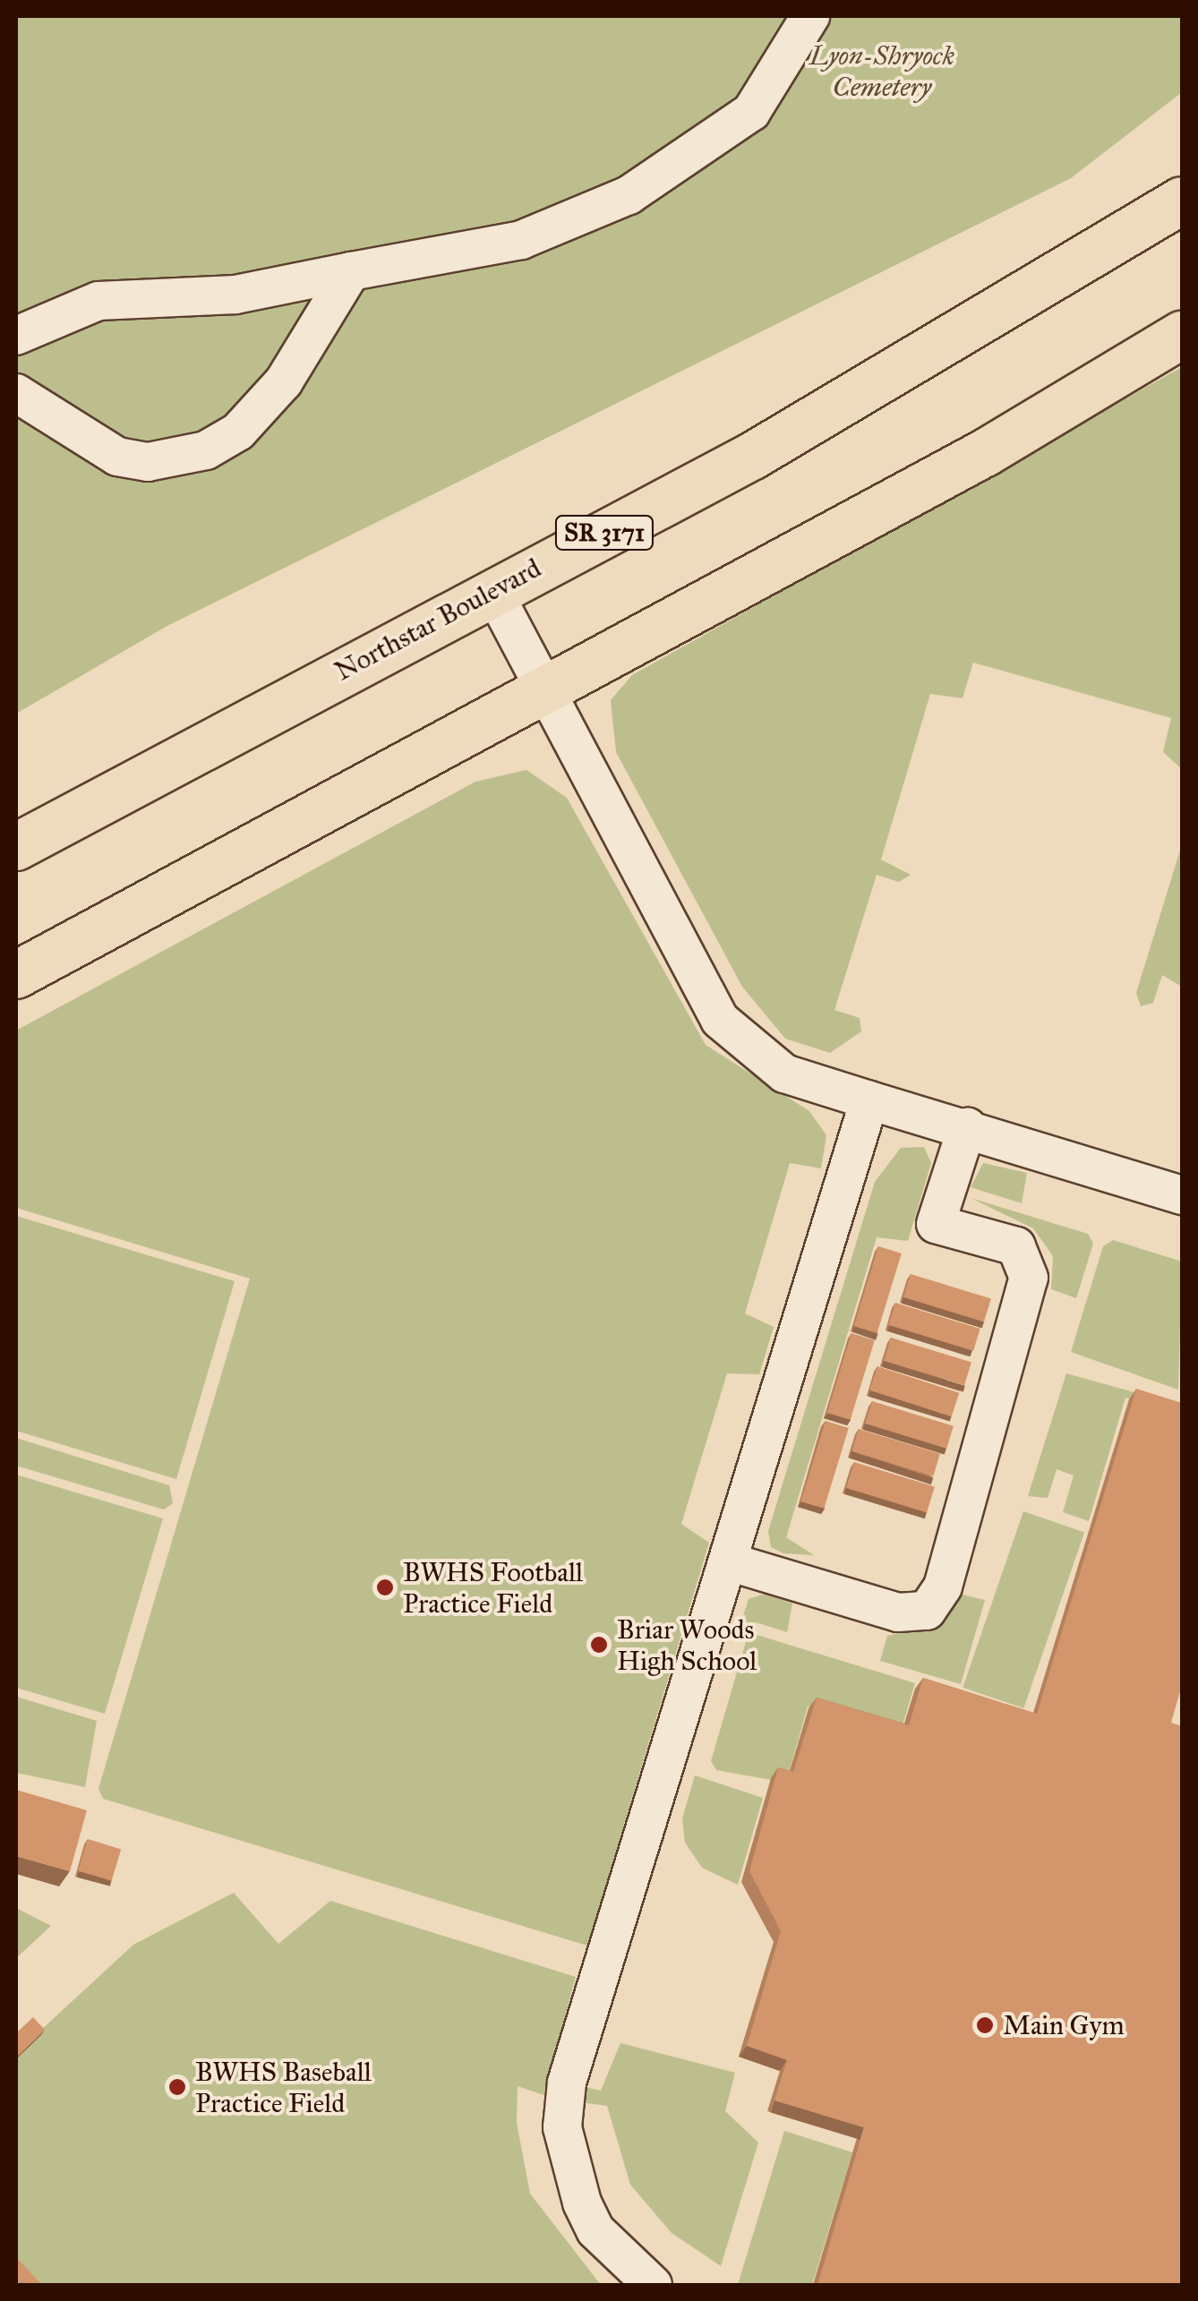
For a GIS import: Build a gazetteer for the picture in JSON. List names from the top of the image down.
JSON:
{
  "streets": {
    "main road": ["SR 3171", "Northstar Boulevard"]
  },
  "parks": ["Lyon-Shryock Cemetery"],
  "places": [
    "BWHS Football Practice Field",
    "Briar Woods High School",
    "Main Gym",
    "BWHS Baseball Practice Field"
  ]
}
